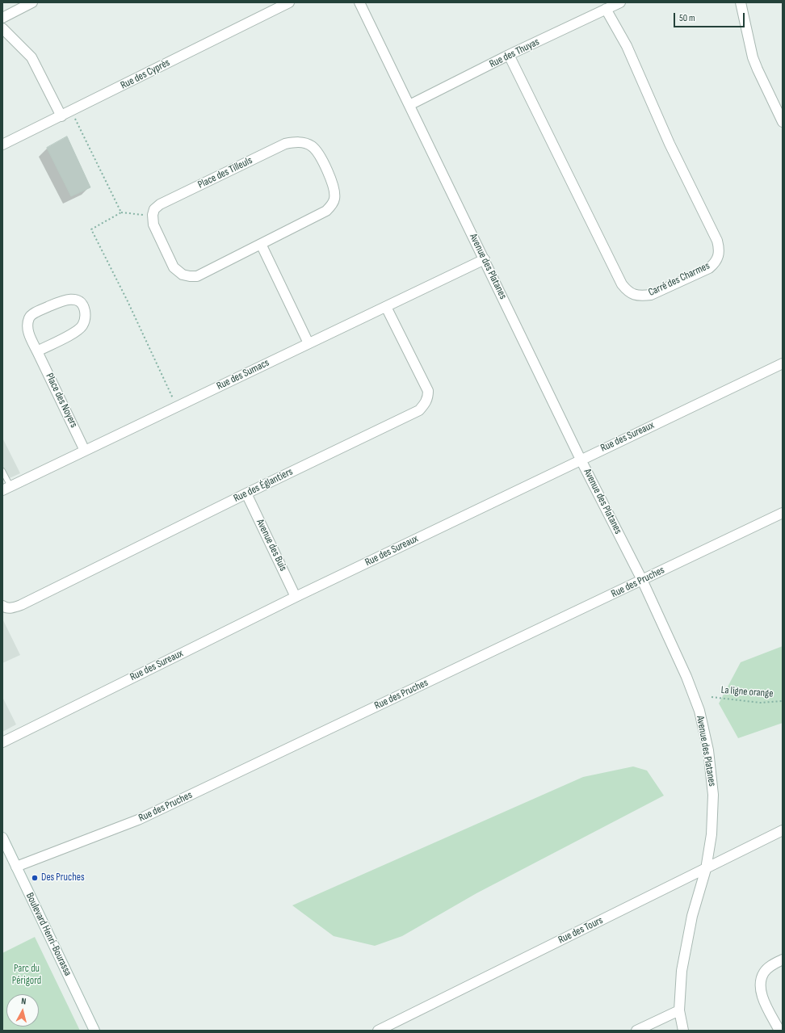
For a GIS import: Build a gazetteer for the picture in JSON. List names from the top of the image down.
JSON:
{
  "streets": {
    "street": [
      "Rue des Thuyas",
      "Rue des Cyprès",
      "Place des Tilleuls",
      "Avenue des Platanes",
      "Carré des Charmes",
      "Rue des Sumacs",
      "Place des Noyers",
      "Rue des Sureaux",
      "Rue des Églantiers",
      "Avenue des Buis",
      "Rue des Pruches",
      "Rue des Tours",
      "Boulevard Henri-Bourassa"
    ],
    "path": ["La ligne orange"]
  },
  "crossings": [
    ["Rue des Thuyas", "Avenue des Platanes"],
    ["Rue des Thuyas", "Carré des Charmes"],
    ["Avenue des Platanes", "Rue des Sumacs"],
    ["Avenue des Platanes", "Rue des Sureaux"],
    ["Avenue des Platanes", "Rue des Pruches"],
    ["Avenue des Platanes", "Rue des Tours"],
    ["Rue des Sumacs", "Place des Noyers"],
    ["Rue des Sumacs", "Rue des Églantiers"],
    ["Rue des Sureaux", "Avenue des Buis"],
    ["Rue des Églantiers", "Avenue des Buis"],
    ["Rue des Pruches", "Boulevard Henri-Bourassa"]
  ],
  "parks": ["Parc du Périgord"],
  "places": ["Des Pruches"],
  "scale_bar": "50 m",
  "north": "top"
}
